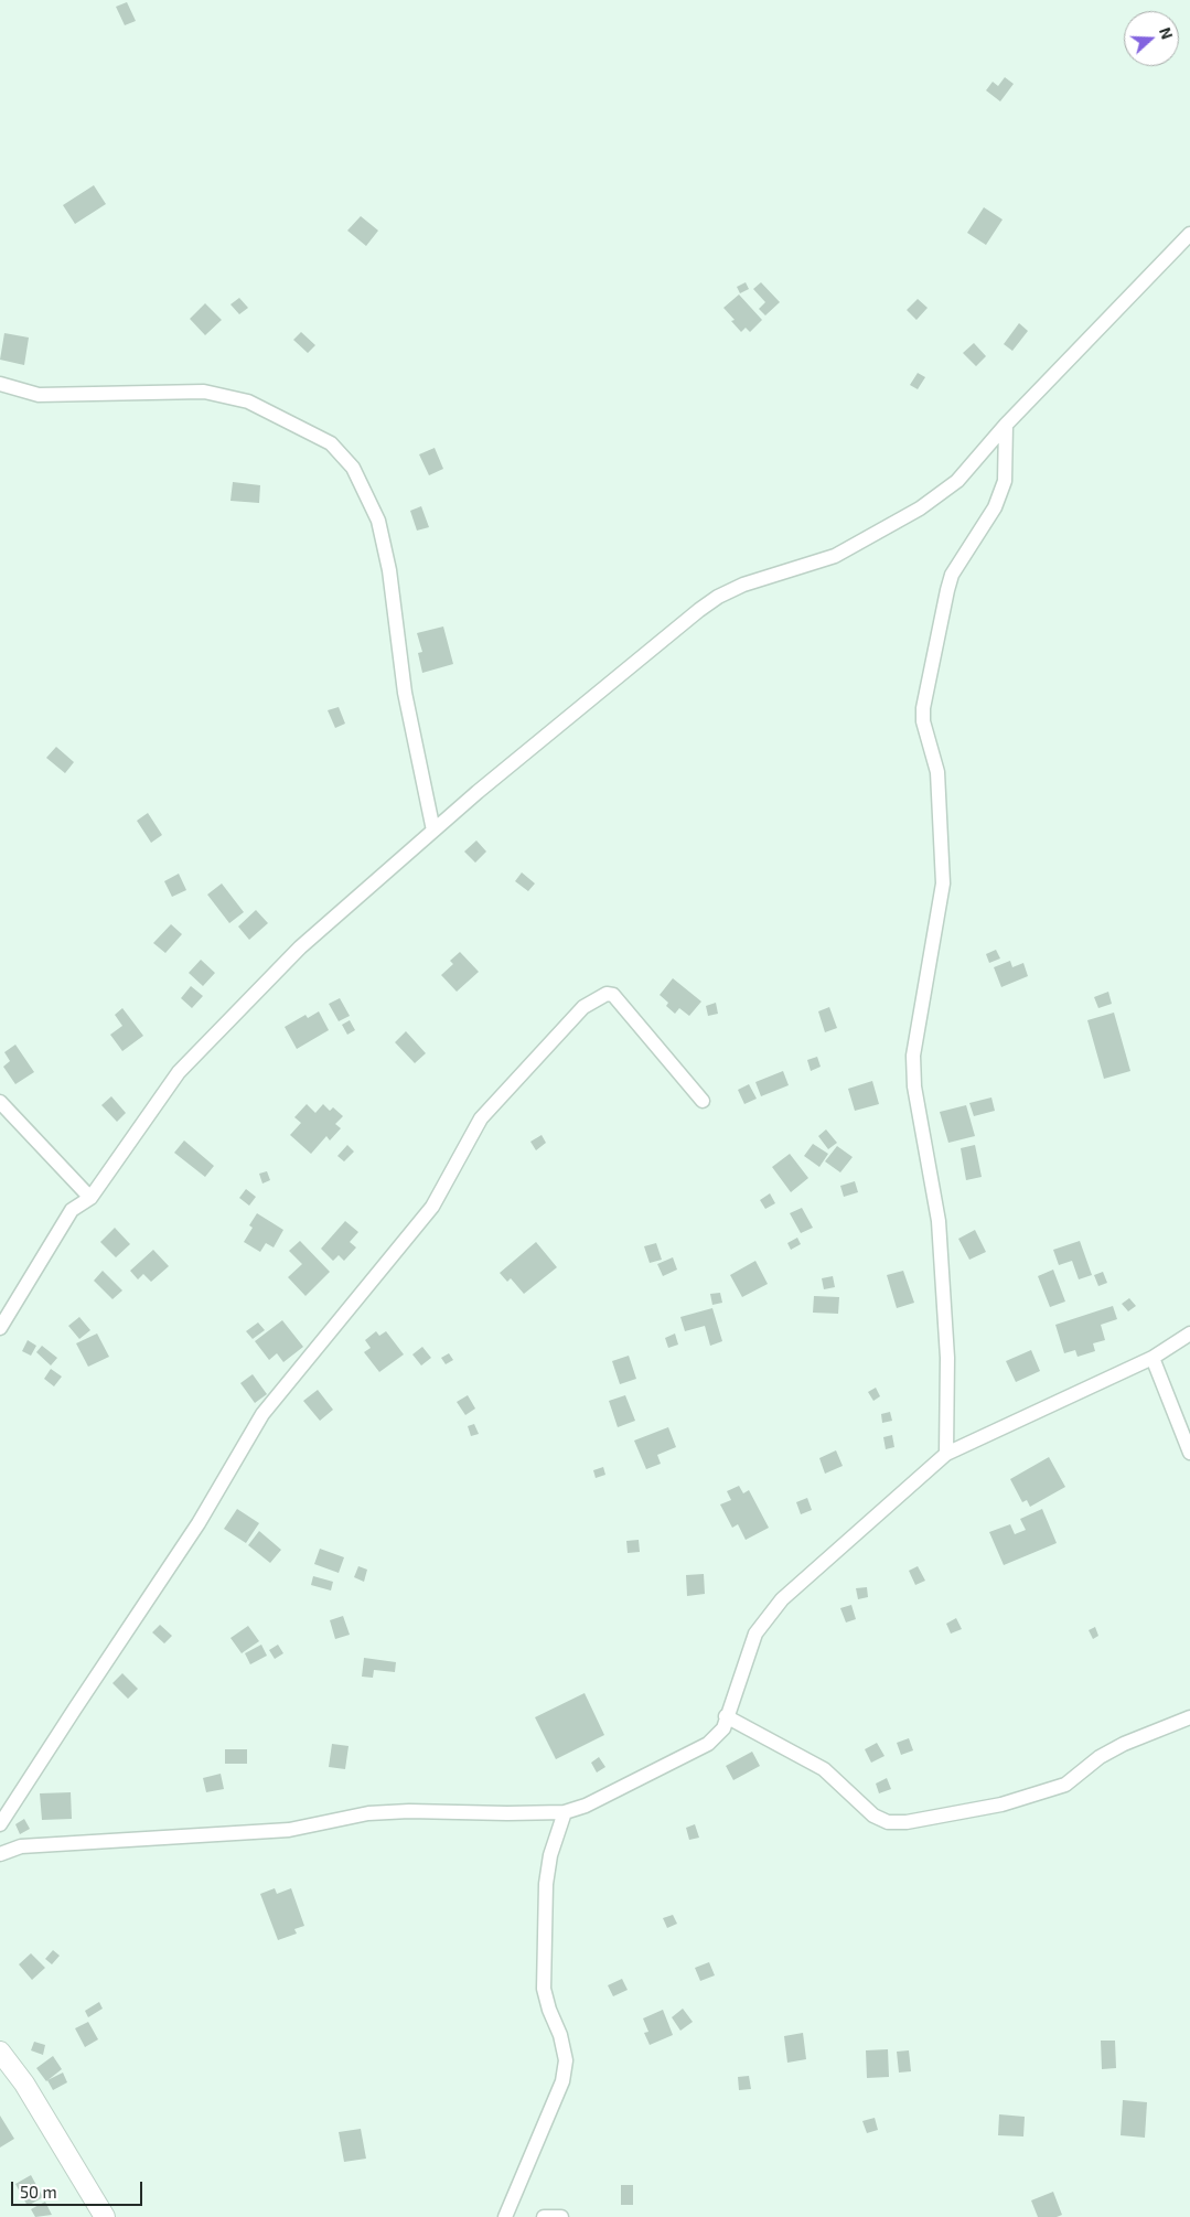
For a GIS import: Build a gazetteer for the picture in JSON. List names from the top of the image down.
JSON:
{
  "scale_bar": "50 m",
  "north": "right"
}
